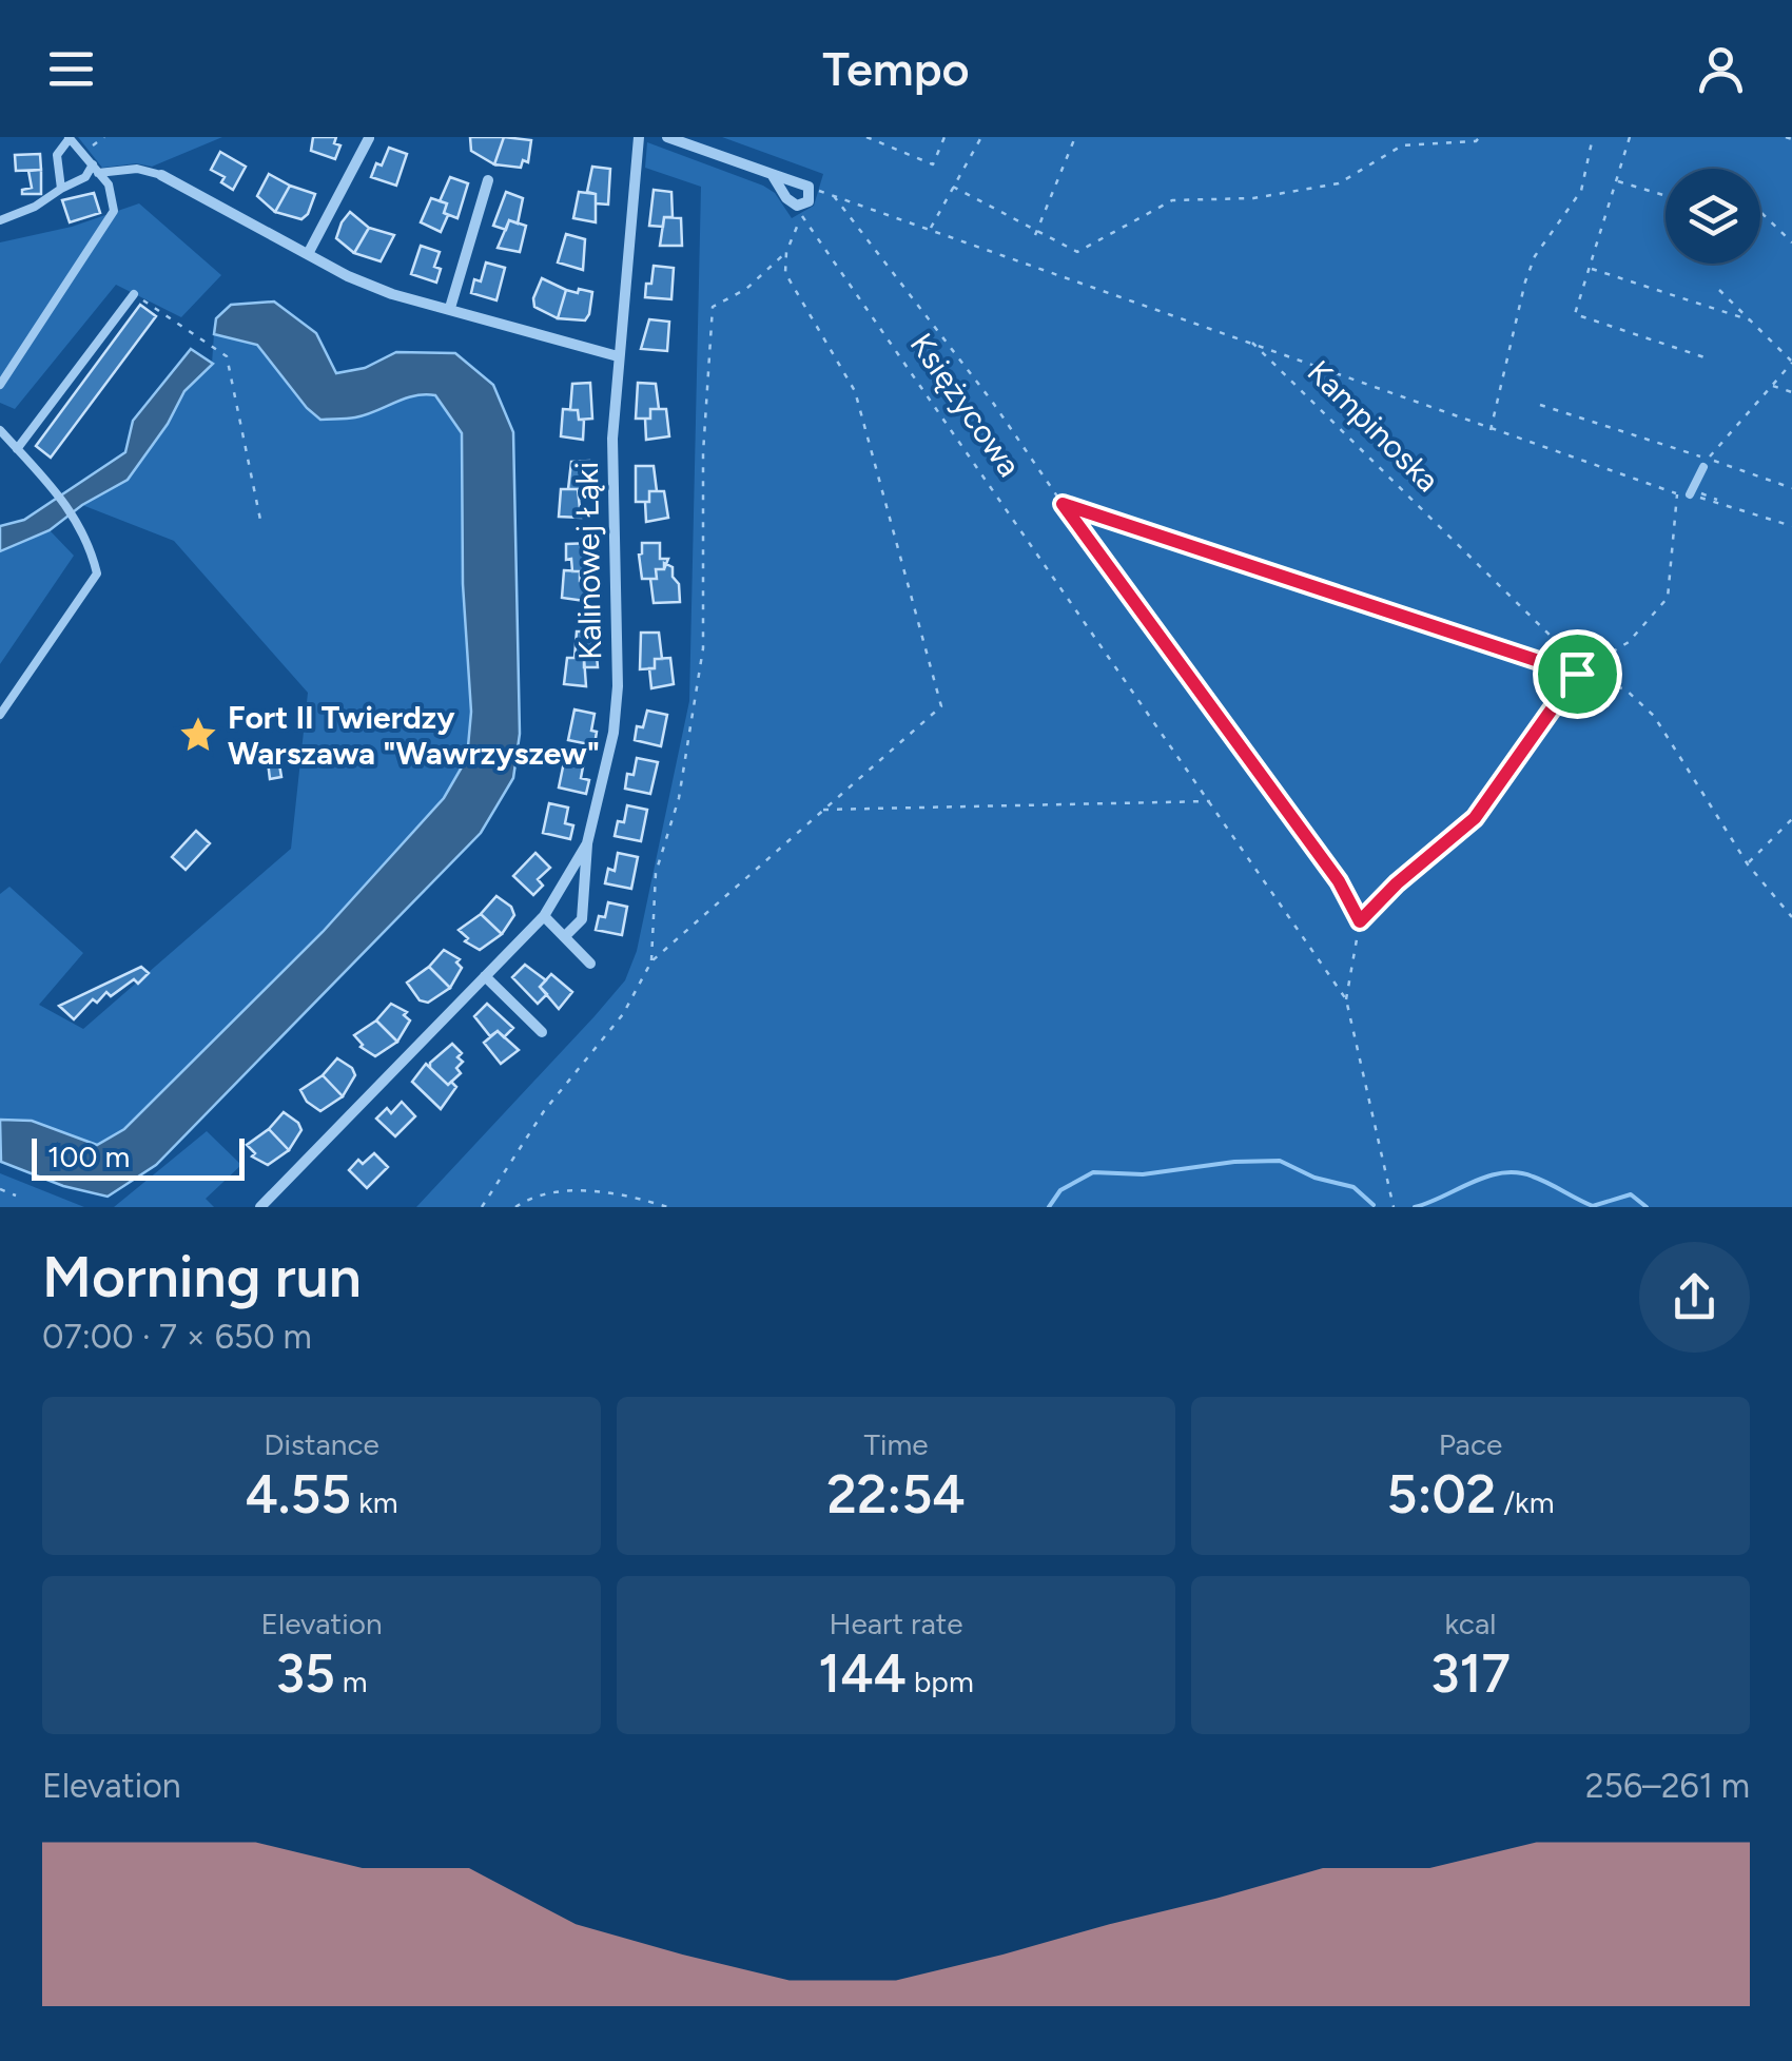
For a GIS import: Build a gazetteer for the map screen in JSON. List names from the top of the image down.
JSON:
{
  "streets": {
    "street": ["Kalinowej Łąki"],
    "path": ["Księżycowa", "Kampinoska"]
  },
  "places": {
    "place": ["Fort II Twierdzy Warszawa \"Wawrzyszew\""]
  },
  "scale_bar": "100 m",
  "page": {
    "header": "Tempo",
    "scale": "100 m",
    "heading": ["Morning run", "07:00 · 7 × 650 m"],
    "stats": [
      ["Distance", "4.55 km"],
      ["Time", "22:54"],
      ["Pace", "5:02 /km"],
      ["Elevation", "35 m"],
      ["Heart rate", "144 bpm"],
      ["kcal", "317"]
    ],
    "chart": ["Elevation", "256–261 m"]
  }
}
